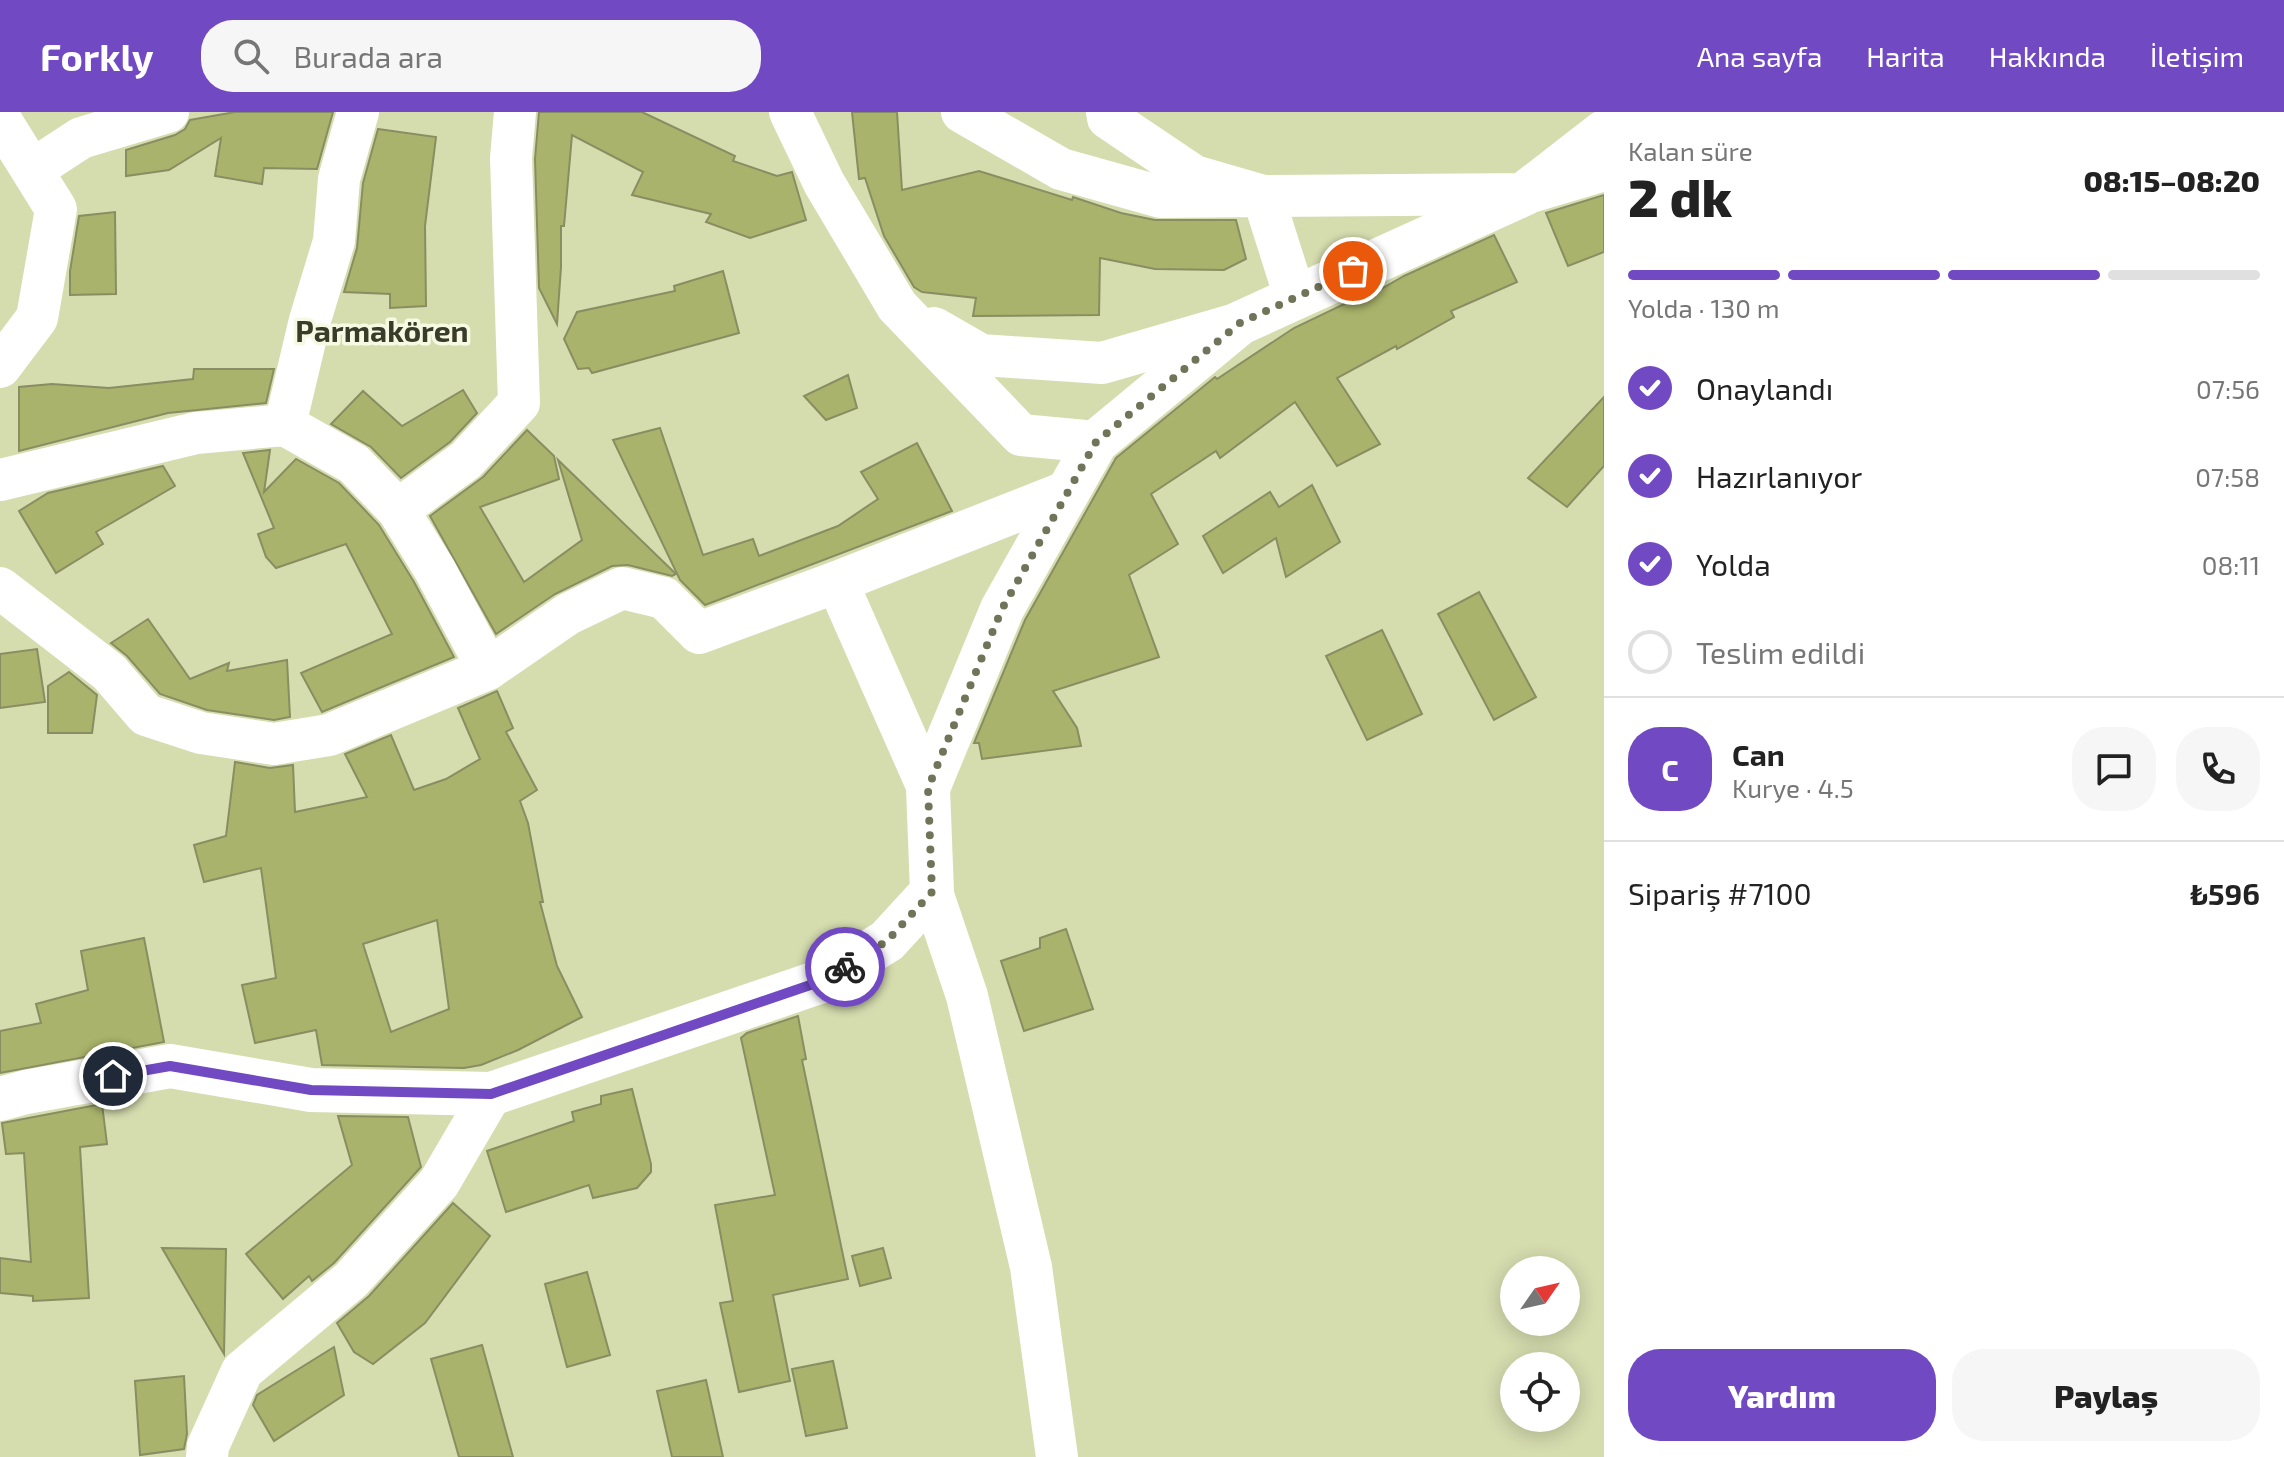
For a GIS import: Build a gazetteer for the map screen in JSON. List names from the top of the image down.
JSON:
{
  "districts": ["Parmakören"],
  "north": "top right",
  "page": {
    "header": "Forkly",
    "search": "Burada ara",
    "nav": [
      "Ana sayfa",
      "Harita",
      "Hakkında",
      "İletişim"
    ],
    "heading": ["2 dk", "Kalan süre", "08:15–08:20"],
    "panel": [
      "Can",
      "Kurye · 4.5",
      "Sipariş #7100",
      "₺596"
    ],
    "bar": "Yolda · 130 m",
    "list": [
      ["Onaylandı", "07:56"],
      ["Hazırlanıyor", "07:58"],
      ["Yolda", "08:11"],
      "Teslim edildi"
    ],
    "round": "C",
    "buttons": ["Yardım", "Paylaş"]
  }
}
